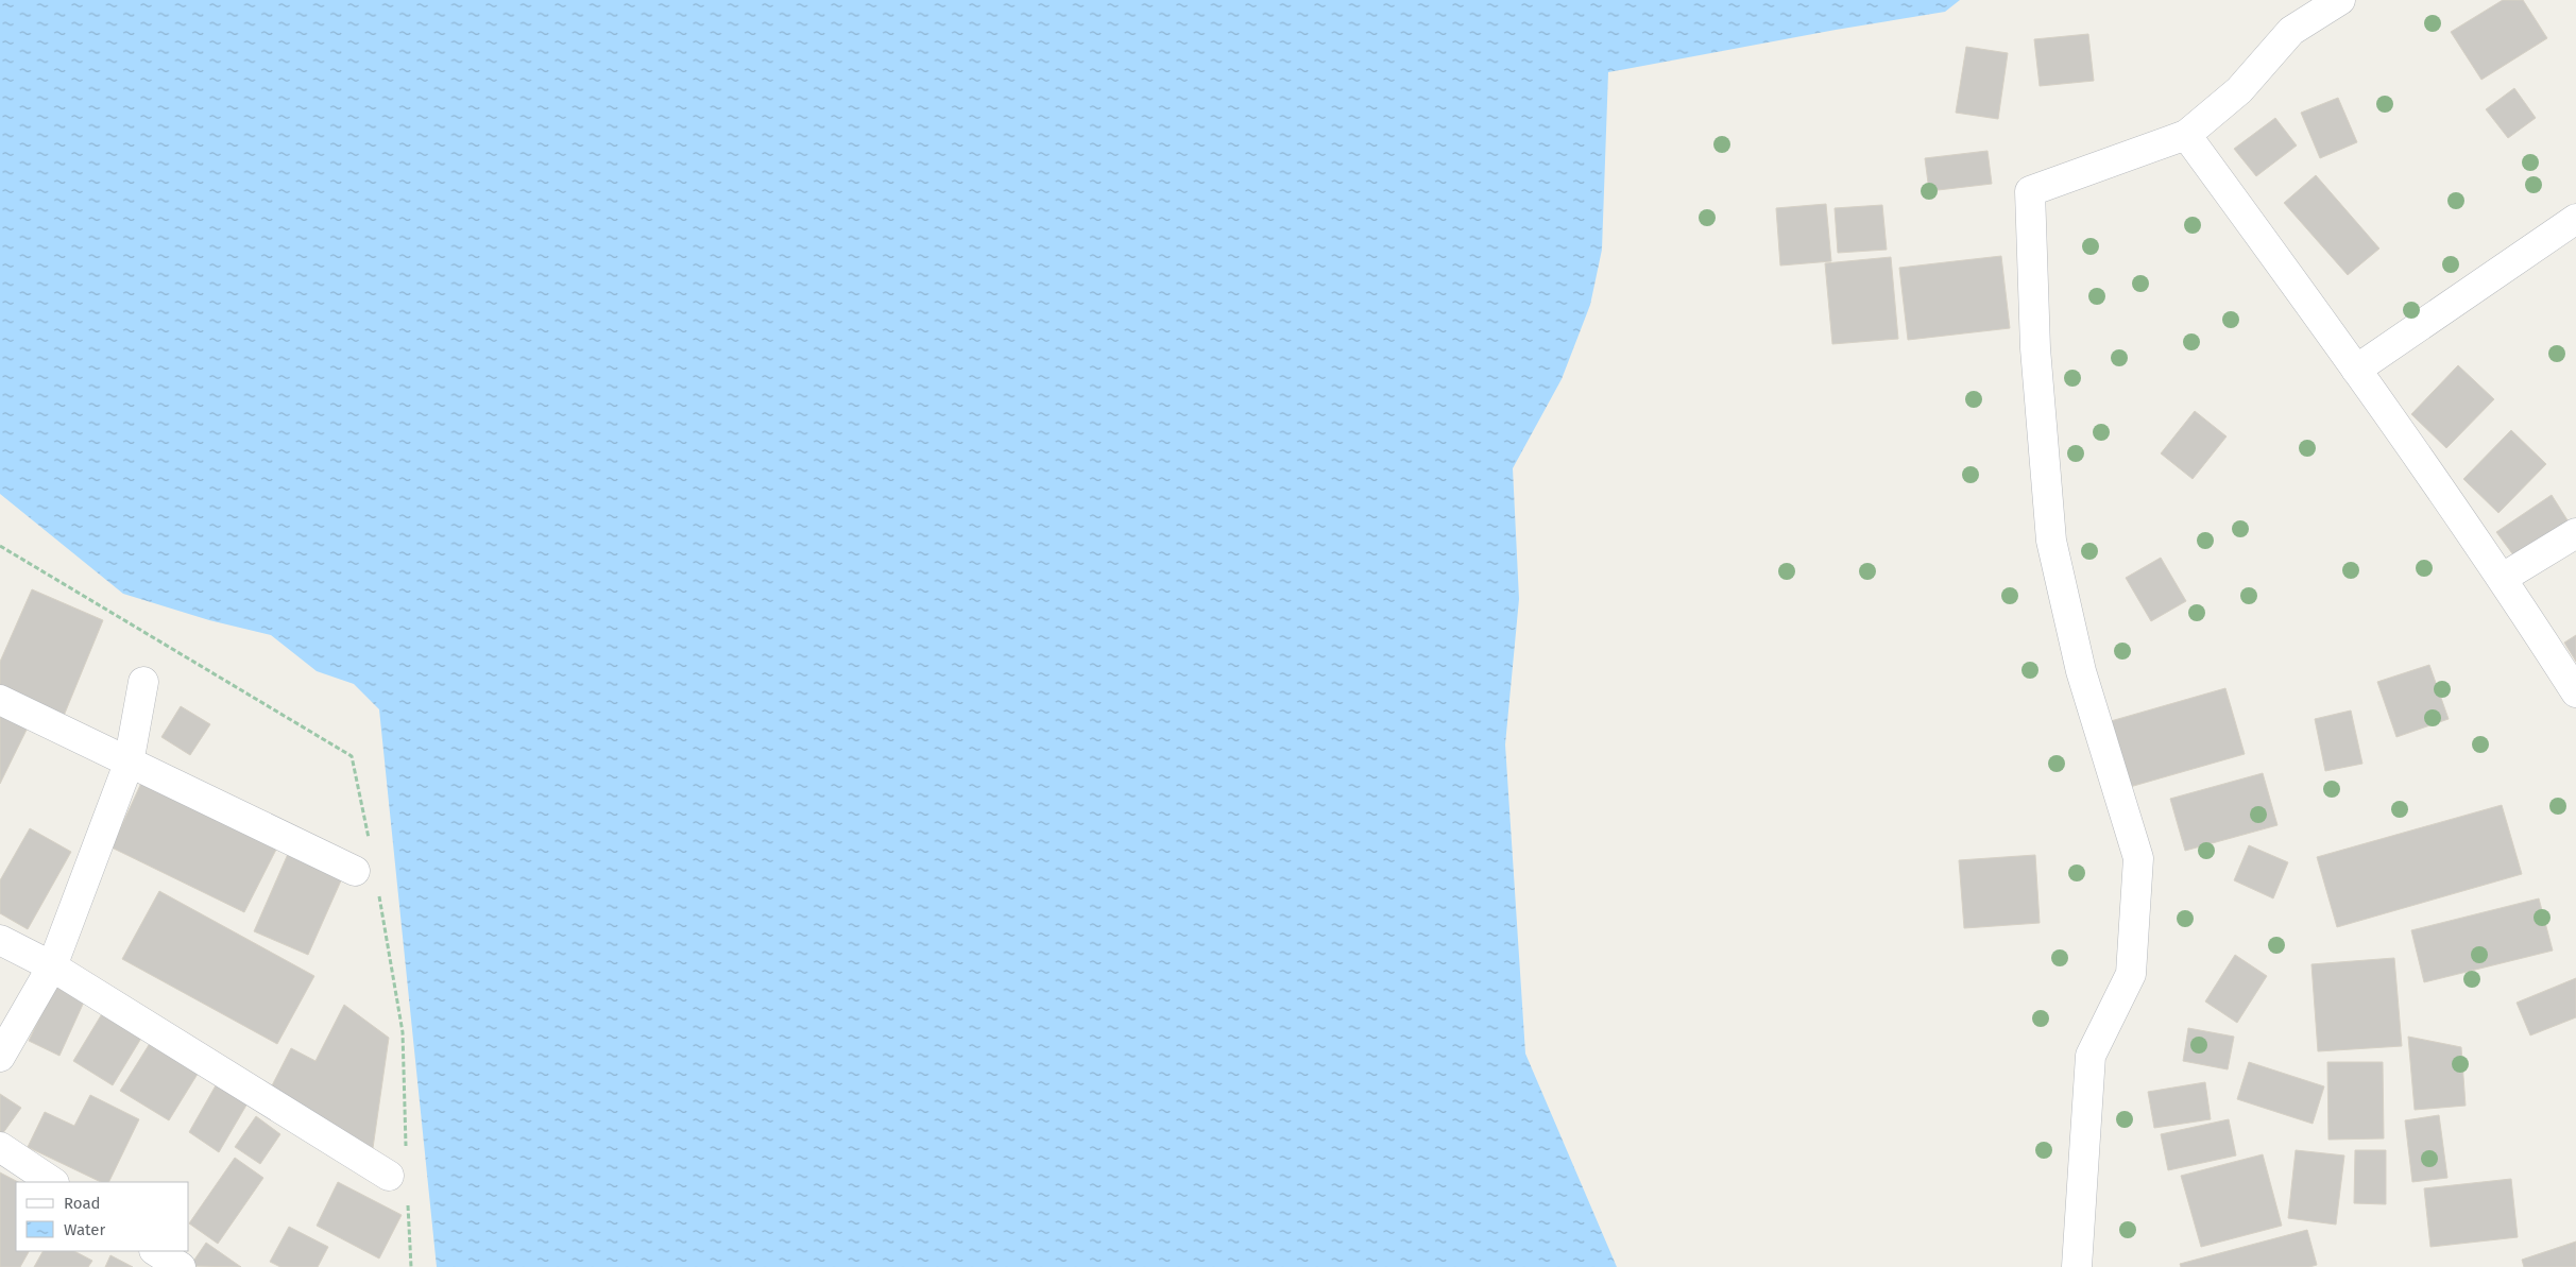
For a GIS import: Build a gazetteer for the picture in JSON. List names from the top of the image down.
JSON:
{
  "legend": ["Road", "Water"]
}
